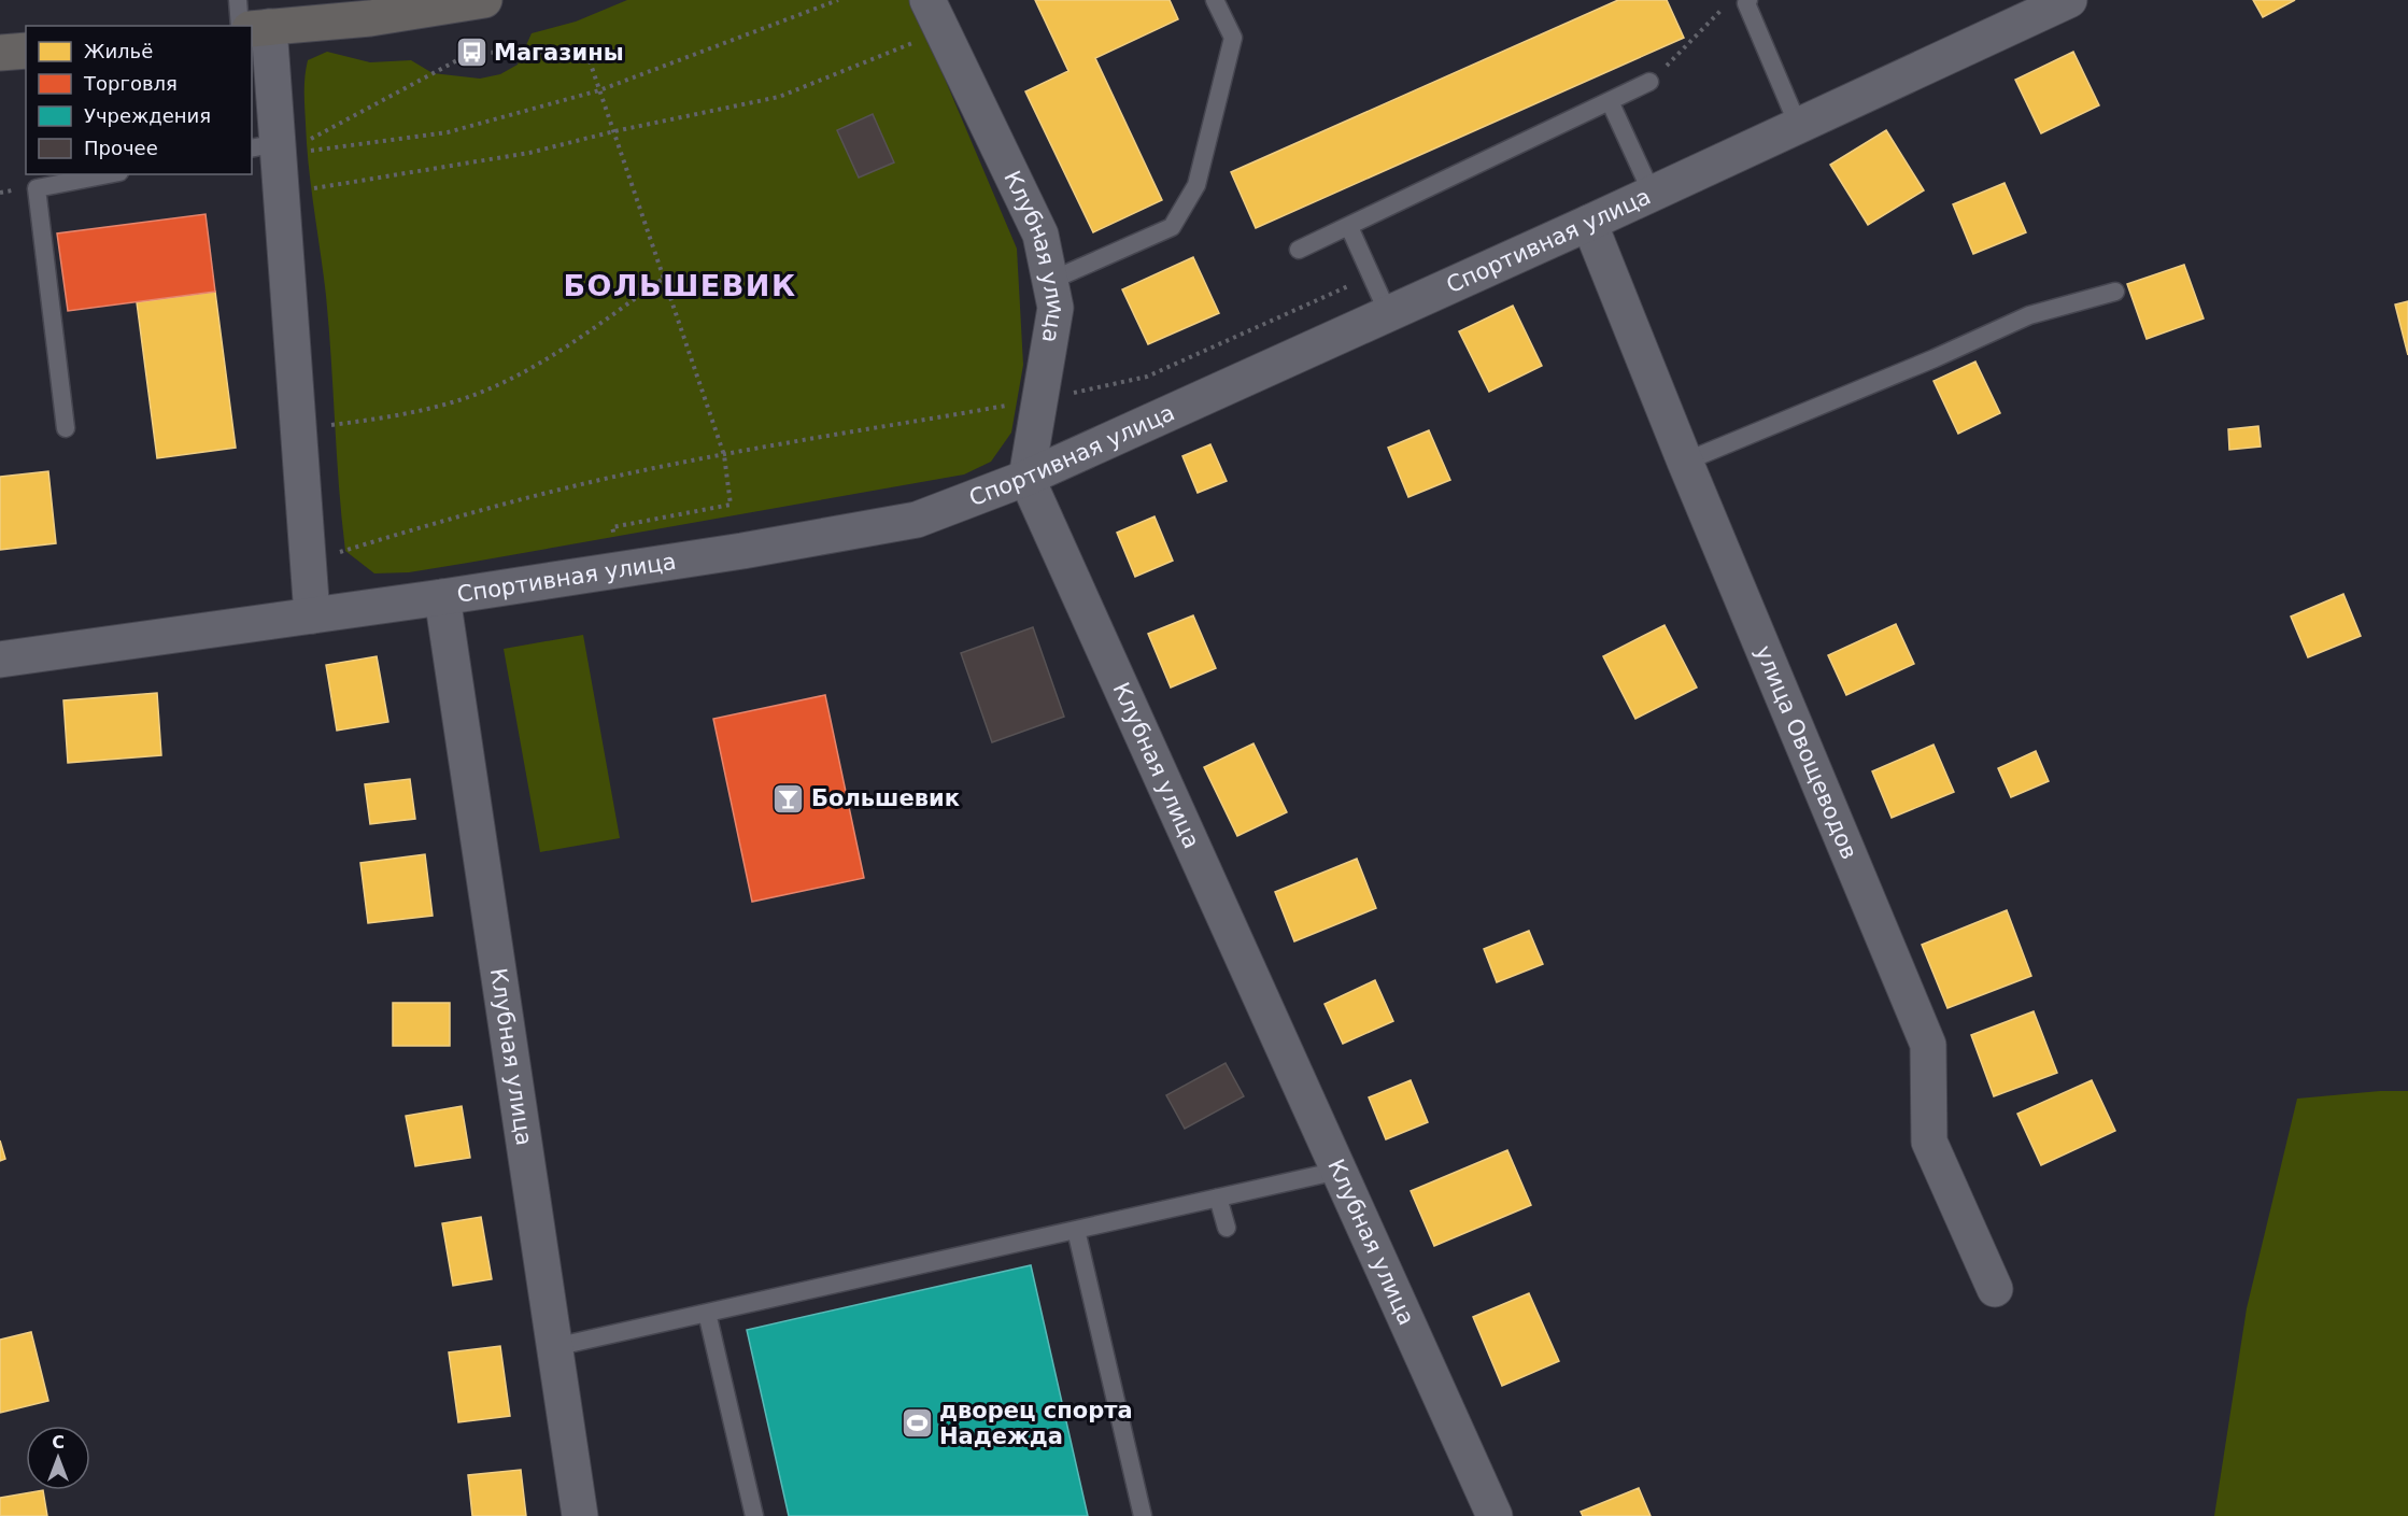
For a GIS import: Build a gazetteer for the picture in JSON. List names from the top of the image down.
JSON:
{
  "streets": {
    "street": ["Спортивная улица", "Клубная улица", "улица Овощеводов"]
  },
  "crossings": [
    ["Спортивная улица", "Клубная улица"],
    ["Спортивная улица", "улица Овощеводов"]
  ],
  "districts": ["БОЛЬШЕВИК"],
  "places": {
    "bus stop": ["Магазины"],
    "bar": ["Большевик"],
    "sports": ["дворец спорта Надежда"]
  },
  "legend": [
    "Жильё",
    "Торговля",
    "Учреждения",
    "Прочее"
  ],
  "north": "top"
}
